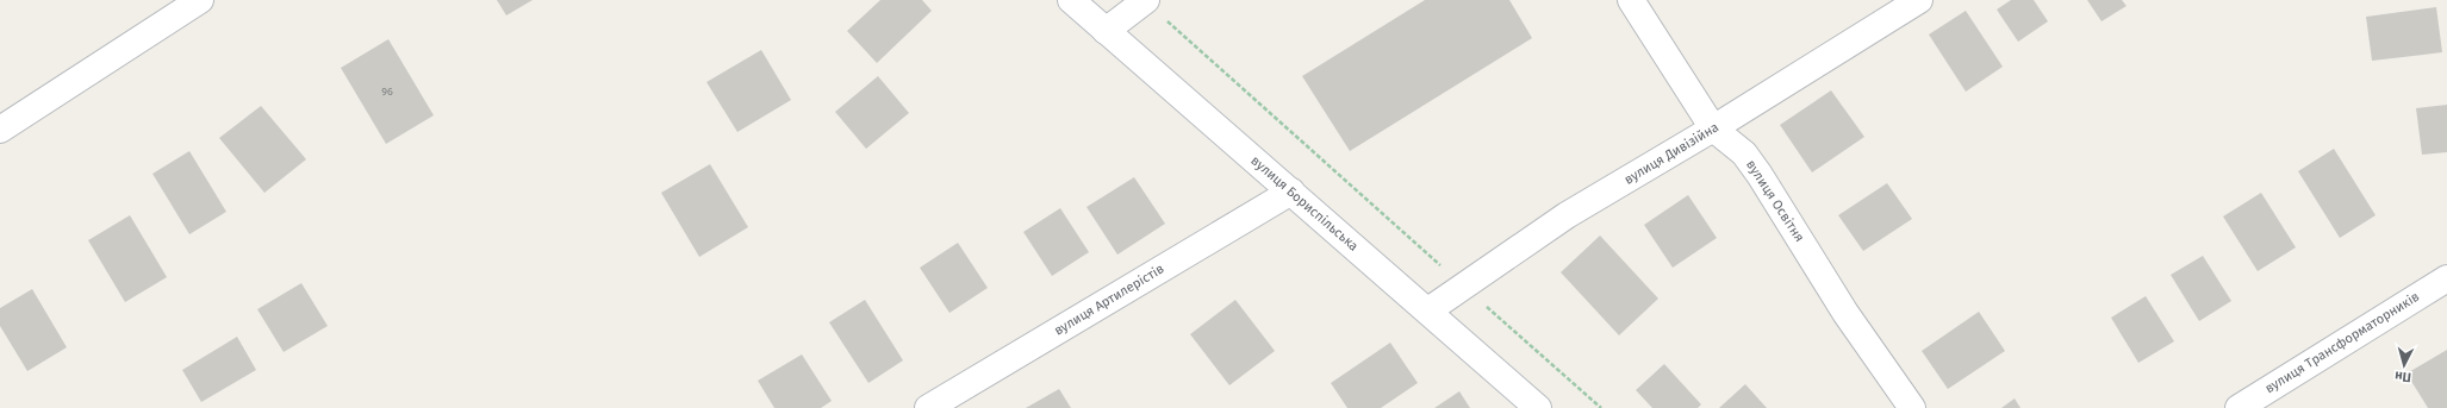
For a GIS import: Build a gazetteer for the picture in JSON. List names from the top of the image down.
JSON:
{
  "streets": {
    "street": [
      "вулиця Дивізійна",
      "вулиця Освітня",
      "вулиця Бориспільська",
      "вулиця Артилерістів",
      "вулиця Трансформаторників"
    ]
  },
  "crossings": [
    ["вулиця Дивізійна", "вулиця Освітня"],
    ["вулиця Дивізійна", "вулиця Бориспільська"],
    ["вулиця Бориспільська", "вулиця Артилерістів"]
  ],
  "house_numbers": ["96"],
  "north": "bottom"
}
